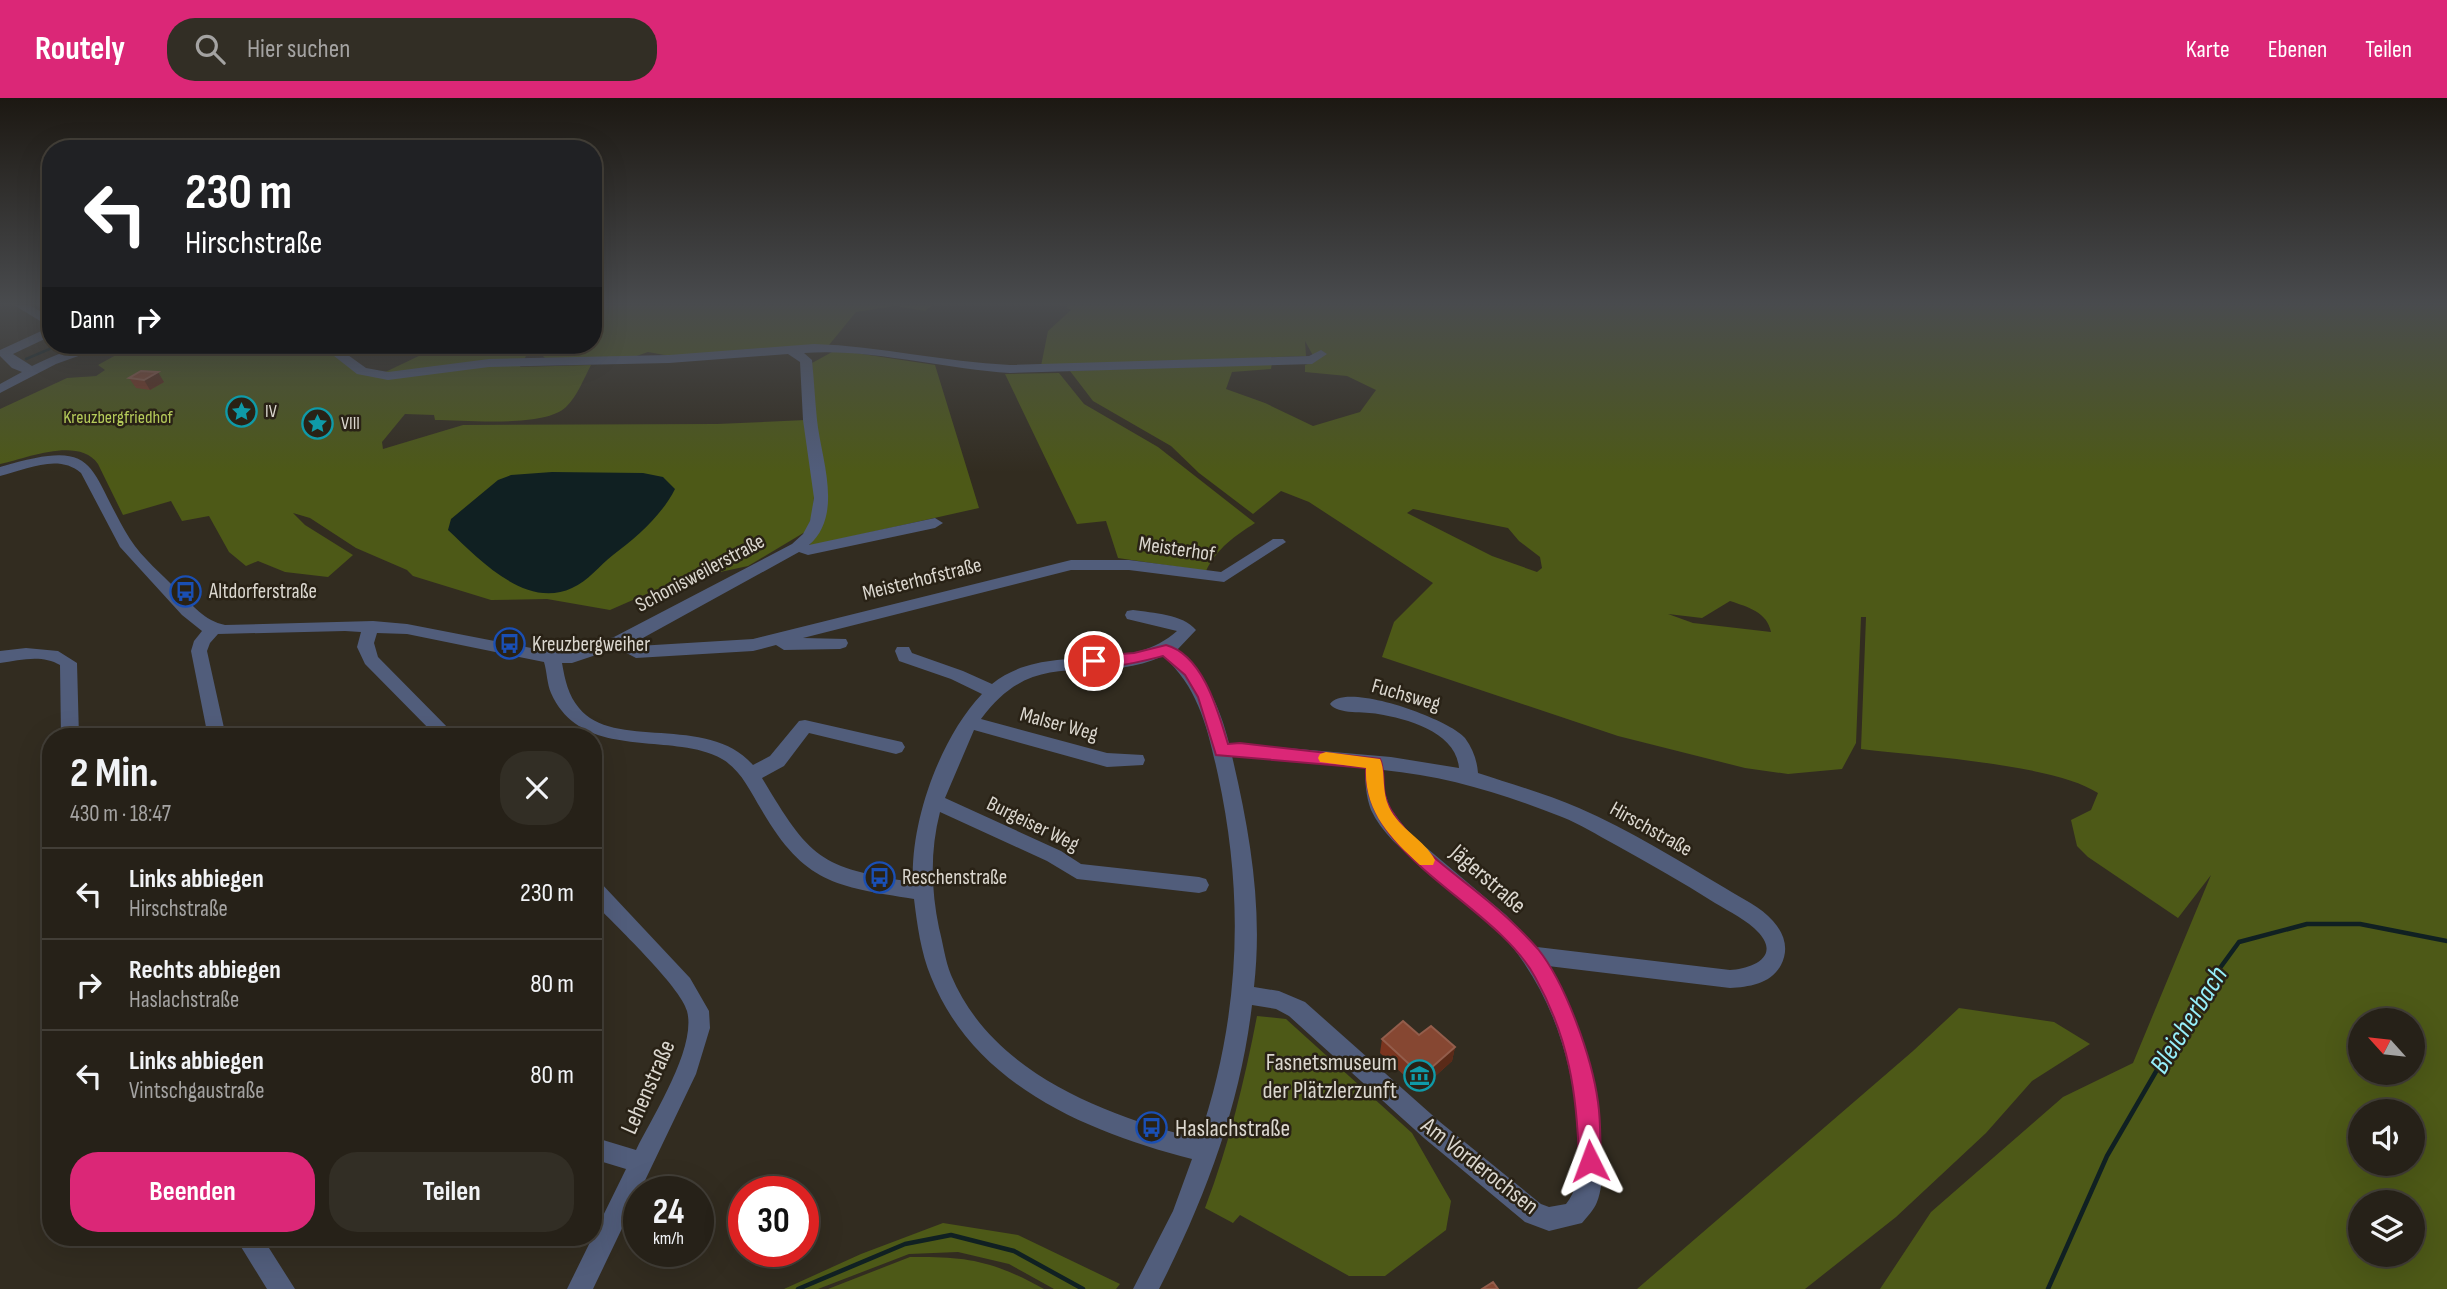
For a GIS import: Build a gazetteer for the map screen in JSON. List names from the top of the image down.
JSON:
{
  "streets": {
    "street": [
      "Meisterhof",
      "Schonisweilerstraße",
      "Meisterhofstraße",
      "Fuchsweg",
      "Malser Weg",
      "Burgeiser Weg",
      "Hirschstraße",
      "Jägerstraße",
      "Lehenstraße",
      "Am Vorderochsen"
    ]
  },
  "crossings": [
    ["Meisterhof", "Meisterhofstraße"],
    ["Schonisweilerstraße", "Meisterhofstraße"],
    ["Fuchsweg", "Hirschstraße"],
    ["Hirschstraße", "Jägerstraße"],
    ["Jägerstraße", "Am Vorderochsen"]
  ],
  "water": ["Bleicherbach"],
  "parks": ["Kreuzbergfriedhof"],
  "places": {
    "place": ["IV", "VIII"],
    "bus stop": [
      "Altdorferstraße",
      "Kreuzbergweiher",
      "Reschenstraße",
      "Haslachstraße"
    ],
    "museum": ["Fasnetsmuseum der Plätzlerzunft"]
  },
  "north": "top left",
  "page": {
    "header": "Routely",
    "search": "Hier suchen",
    "nav": ["Karte", "Ebenen", "Teilen"],
    "turn": ["230 m", "Hirschstraße"],
    "then": "Dann",
    "heading": ["2 Min.", "430 m · 18:47"],
    "list": [
      {
        "name": "Links abbiegen",
        "note": "Hirschstraße",
        "value": "230 m"
      },
      {
        "name": "Rechts abbiegen",
        "note": "Haslachstraße",
        "value": "80 m"
      },
      {
        "name": "Links abbiegen",
        "note": "Vintschgaustraße",
        "value": "80 m"
      }
    ],
    "buttons": ["Beenden", "Teilen"],
    "speed": "24 km/h",
    "limit": "30"
  }
}
